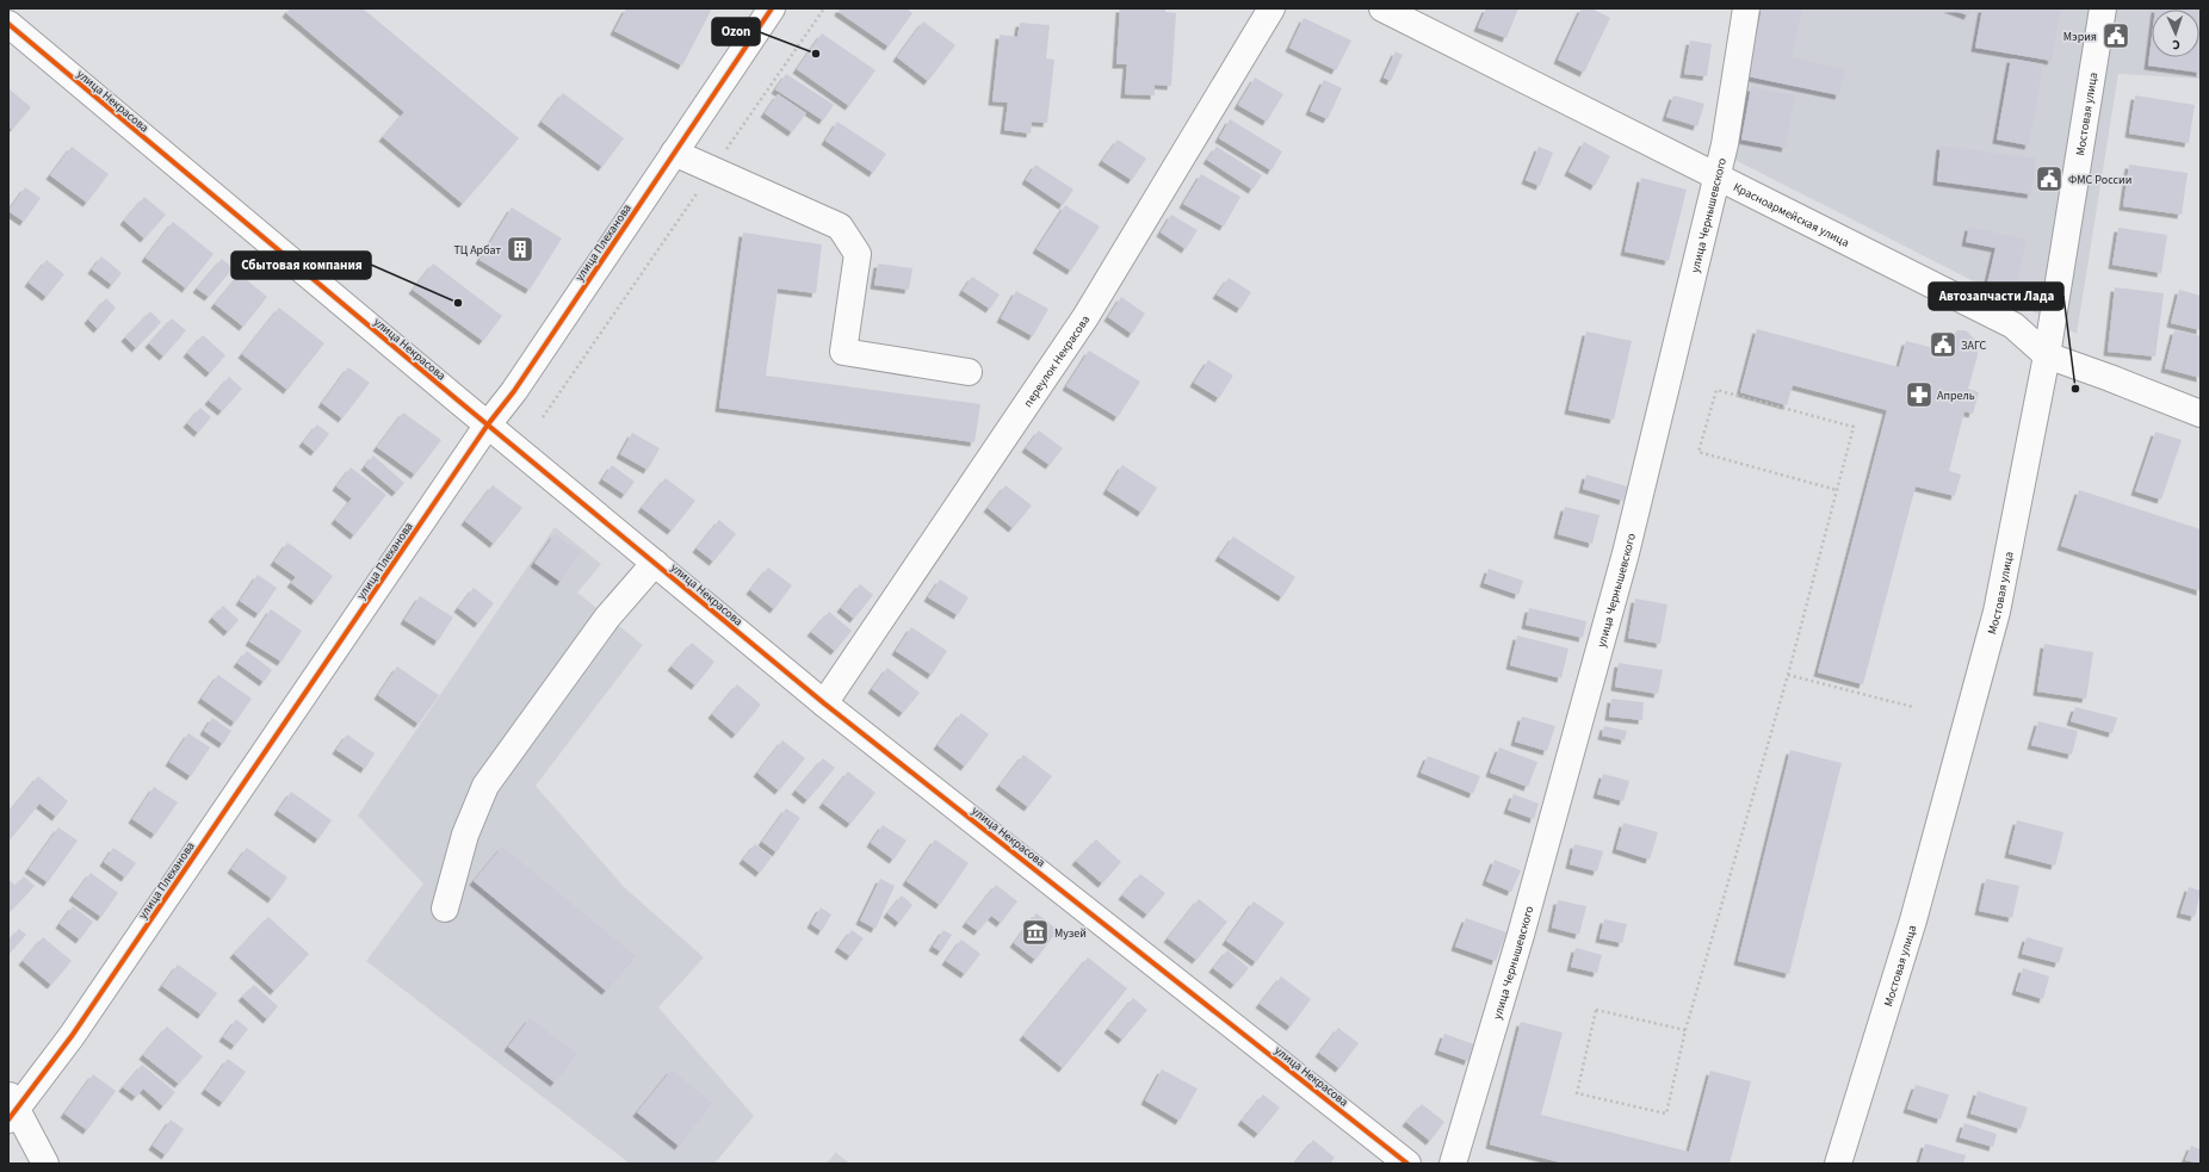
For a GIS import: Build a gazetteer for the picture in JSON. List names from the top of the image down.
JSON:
{
  "streets": {
    "street": [
      "улица Некрасова",
      "Мостовая улица",
      "Красноармейская улица",
      "улица Чернышевского",
      "улица Плеханова",
      "переулок Некрасова"
    ]
  },
  "crossings": [
    ["улица Некрасова", "улица Плеханова"],
    ["улица Некрасова", "переулок Некрасова"],
    ["Мостовая улица", "Красноармейская улица"],
    ["Красноармейская улица", "улица Чернышевского"]
  ],
  "places": {
    "public building": ["Мэрия", "ФМС России", "ЗАГС"],
    "other": ["Ozon", "Сбытовая компания", "Автозапчасти Лада"],
    "building": ["ТЦ Арбат"],
    "pharmacy": ["Апрель"],
    "museum": ["Музей"]
  },
  "north": "bottom"
}
